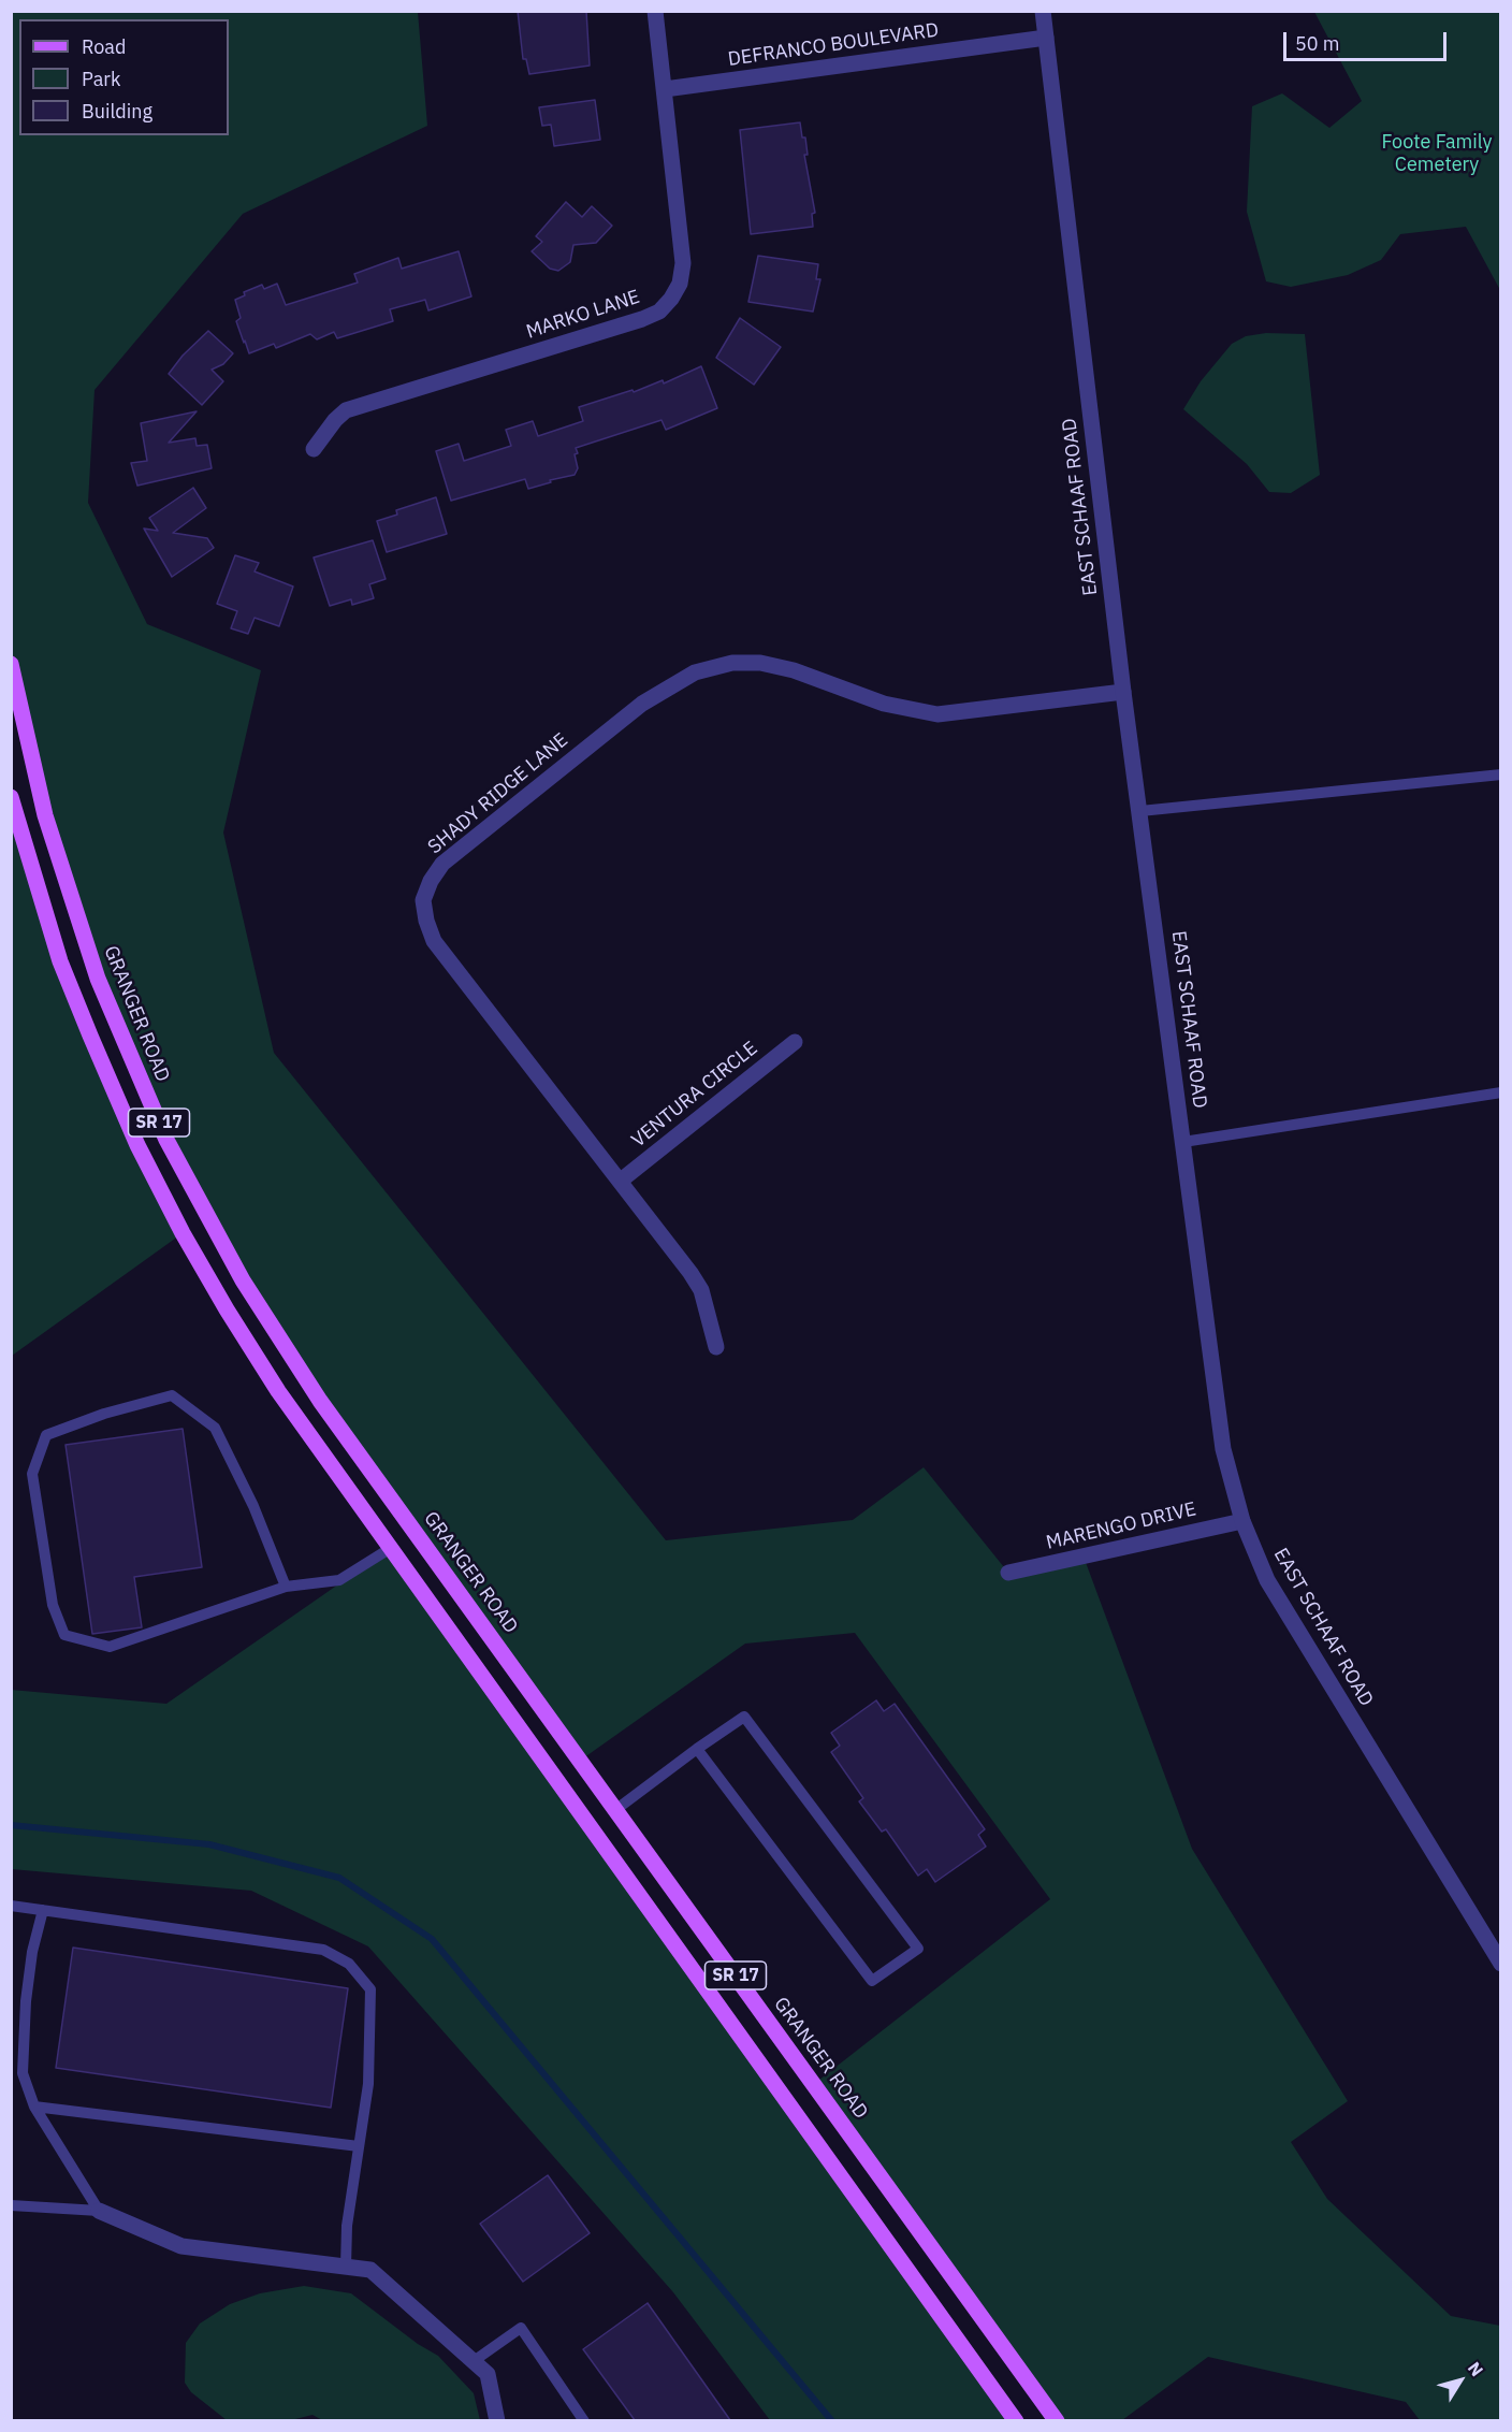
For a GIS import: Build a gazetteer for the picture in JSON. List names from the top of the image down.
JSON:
{
  "streets": {
    "main road": ["GRANGER ROAD", "SR 17"],
    "street": [
      "DEFRANCO BOULEVARD",
      "MARKO LANE",
      "EAST SCHAAF ROAD",
      "SHADY RIDGE LANE",
      "VENTURA CIRCLE",
      "MARENGO DRIVE"
    ]
  },
  "crossings": [
    ["DEFRANCO BOULEVARD", "MARKO LANE"],
    ["DEFRANCO BOULEVARD", "EAST SCHAAF ROAD"],
    ["EAST SCHAAF ROAD", "SHADY RIDGE LANE"],
    ["EAST SCHAAF ROAD", "MARENGO DRIVE"],
    ["SHADY RIDGE LANE", "VENTURA CIRCLE"]
  ],
  "parks": ["Foote Family Cemetery"],
  "legend": ["Road", "Park", "Building"],
  "scale_bar": "50 m",
  "north": "top right"
}
